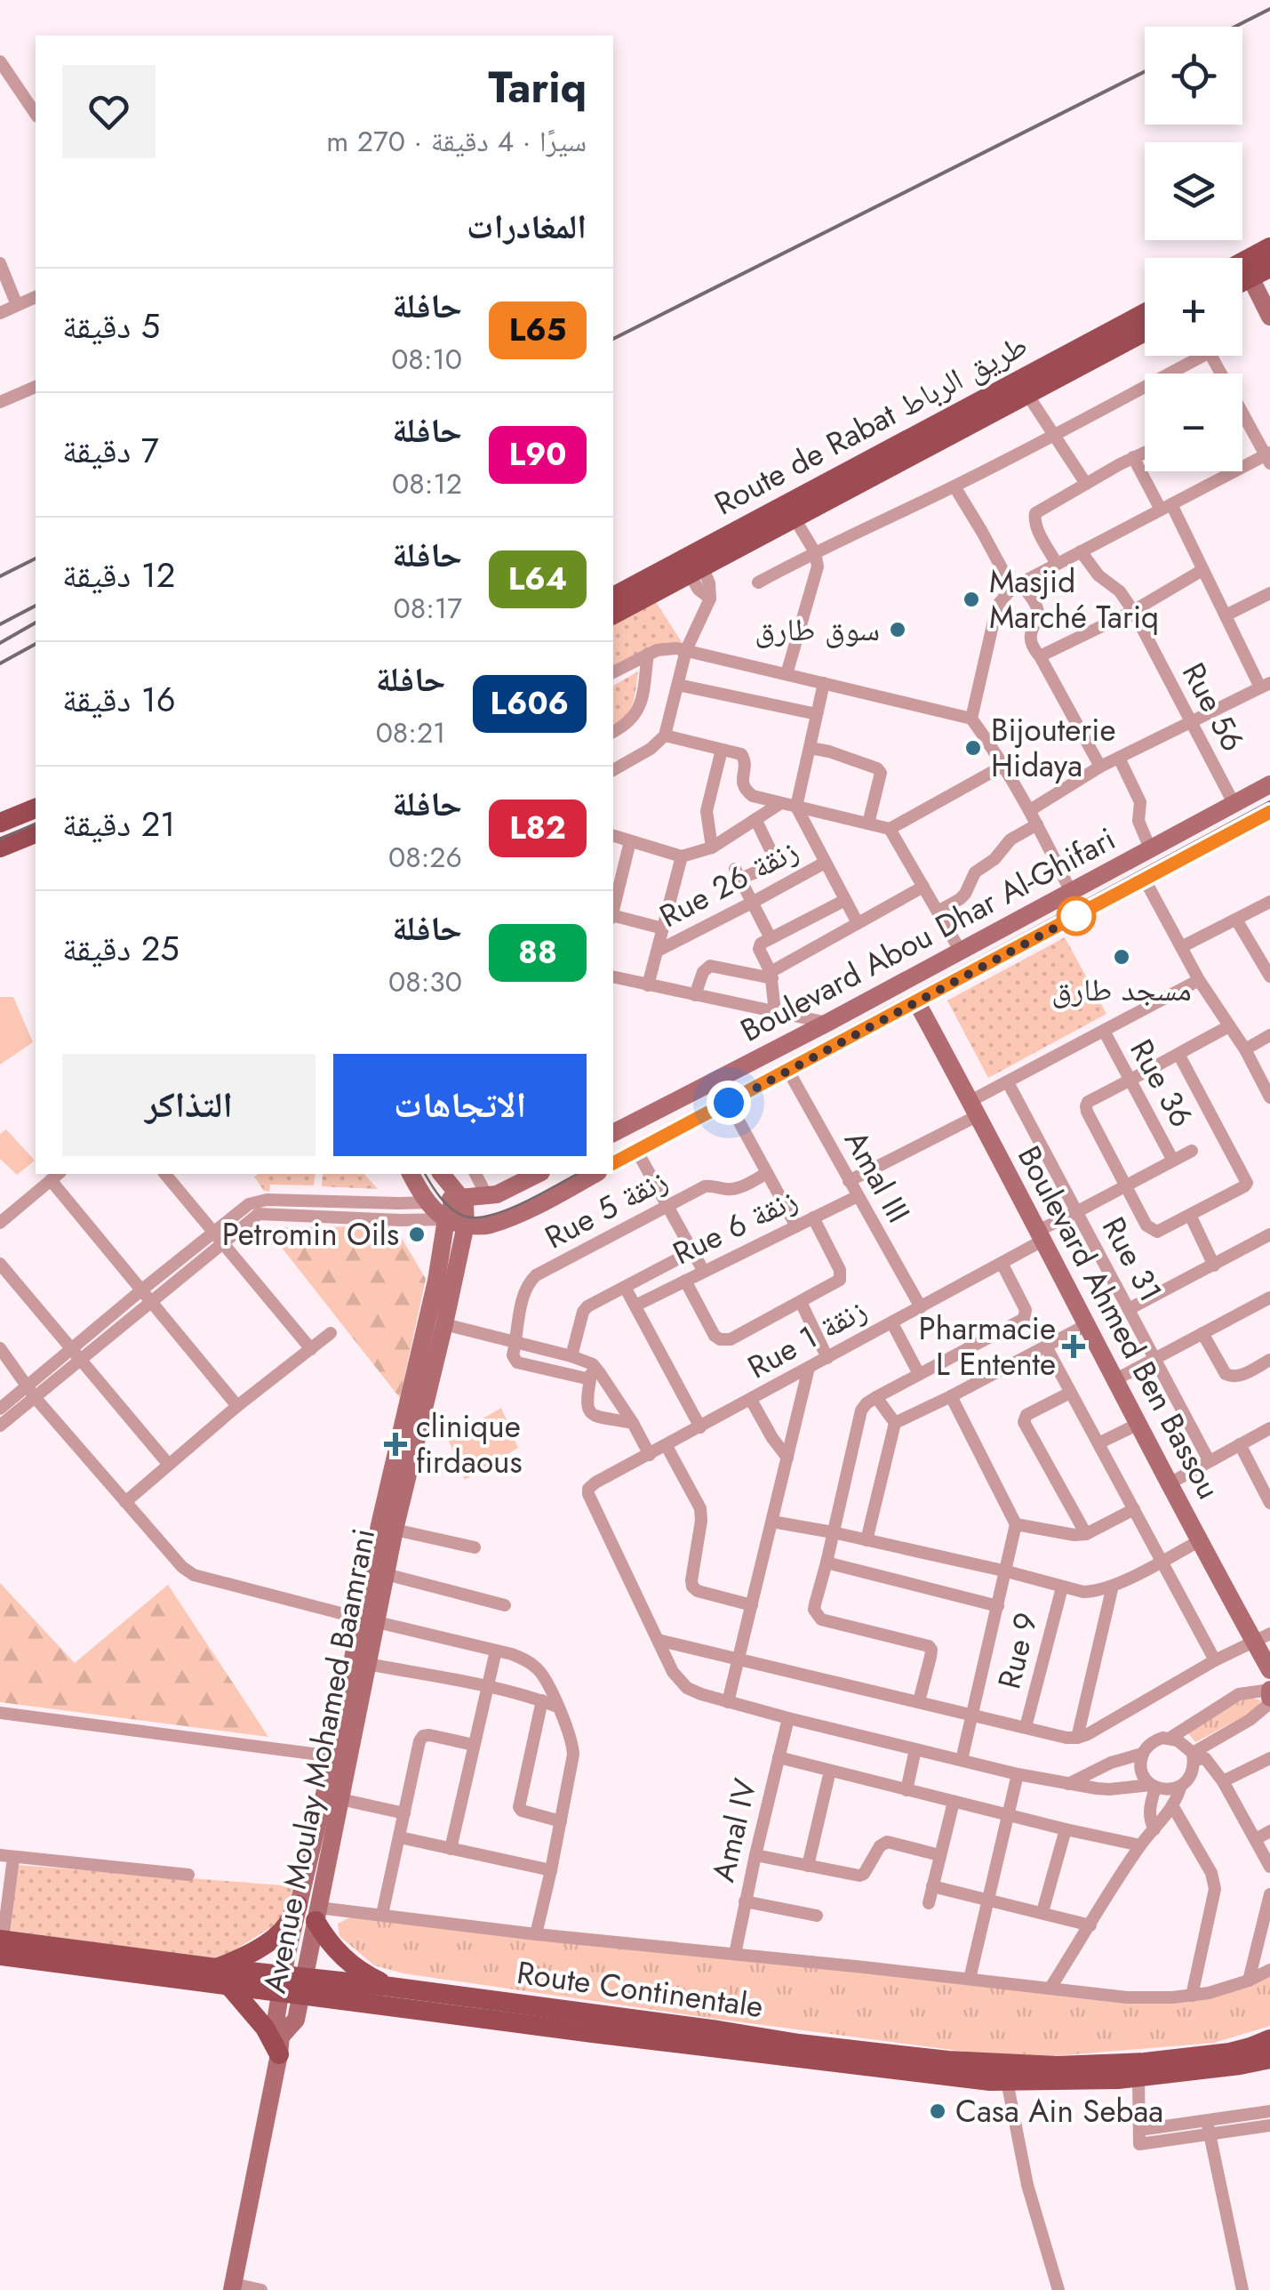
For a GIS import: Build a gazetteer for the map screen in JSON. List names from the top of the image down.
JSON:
{
  "streets": {
    "main road": ["Route de Rabat طريق الرباط", "Route Continentale"],
    "street": [
      "Rue 56",
      "Rue 26 زنقة",
      "Boulevard Abou Dhar Al-Ghifari",
      "Rue 36",
      "Amal III",
      "Rue 5 زنقة",
      "Rue 6 زنقة",
      "Rue 31",
      "Boulevard Ahmed Ben Bassou",
      "Rue 1 زنقة",
      "Rue 9",
      "Avenue Moulay Mohamed Baamrani",
      "Amal IV"
    ]
  },
  "crossings": [
    ["Rue 56", "Boulevard Abou Dhar Al-Ghifari"],
    ["Boulevard Abou Dhar Al-Ghifari", "Amal III"],
    ["Boulevard Abou Dhar Al-Ghifari", "Boulevard Ahmed Ben Bassou"],
    ["Rue 36", "Rue 1 زنقة"],
    ["Amal III", "Rue 6 زنقة"],
    ["Amal III", "Rue 1 زنقة"],
    ["Rue 31", "Rue 1 زنقة"],
    ["Boulevard Ahmed Ben Bassou", "Rue 1 زنقة"],
    ["Avenue Moulay Mohamed Baamrani", "Route Continentale"]
  ],
  "places": {
    "other": [
      "Masjid Marché Tariq",
      "سوق طارق",
      "Bijouterie Hidaya",
      "مسجد طارق",
      "Petromin Oils",
      "Casa Ain Sebaa"
    ],
    "health": ["Pharmacie L Entente", "clinique firdaous"]
  },
  "lines": ["bus line L65"],
  "page": {
    "map_buttons": ["+", "−"],
    "heading": [
      ["Tariq", "سيرًا · 4 دقيقة · 270 m"],
      "المغادرات"
    ],
    "list": [
      {
        "mark": "L65",
        "name": "حافلة",
        "note": "08:10",
        "value": "5 دقيقة"
      },
      {
        "mark": "L90",
        "name": "حافلة",
        "note": "08:12",
        "value": "7 دقيقة"
      },
      {
        "mark": "L64",
        "name": "حافلة",
        "note": "08:17",
        "value": "12 دقيقة"
      },
      {
        "mark": "L606",
        "name": "حافلة",
        "note": "08:21",
        "value": "16 دقيقة"
      },
      {
        "mark": "L82",
        "name": "حافلة",
        "note": "08:26",
        "value": "21 دقيقة"
      },
      {
        "mark": "88",
        "name": "حافلة",
        "note": "08:30",
        "value": "25 دقيقة"
      }
    ],
    "buttons": ["الاتجاهات", "التذاكر"]
  }
}
